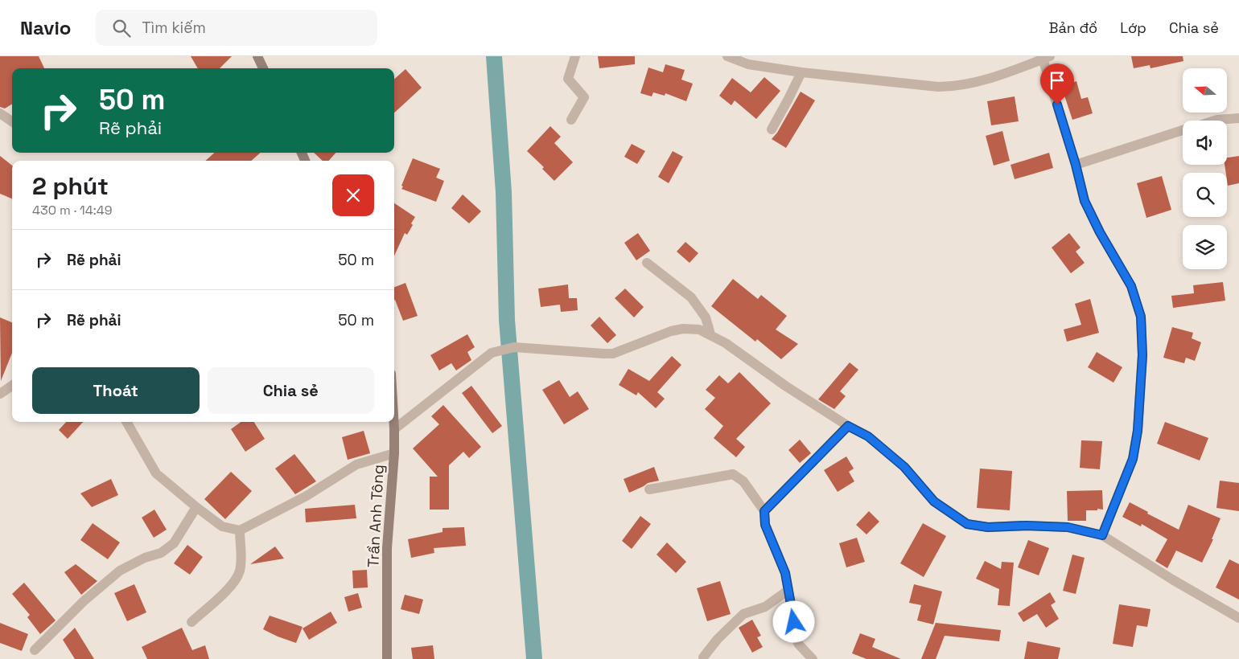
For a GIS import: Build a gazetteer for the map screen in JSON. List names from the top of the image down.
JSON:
{
  "streets": {
    "street": ["Trần Anh Tông"]
  },
  "north": "left",
  "page": {
    "header": "Navio",
    "search": "Tìm kiếm",
    "nav": ["Bản đồ", "Lớp", "Chia sẻ"],
    "turn": ["50 m", "Rẽ phải"],
    "heading": ["2 phút", "430 m · 14:49"],
    "list": [
      {
        "name": "Rẽ phải",
        "value": "50 m"
      },
      {
        "name": "Rẽ phải",
        "value": "50 m"
      }
    ],
    "buttons": ["Thoát", "Chia sẻ"]
  }
}
